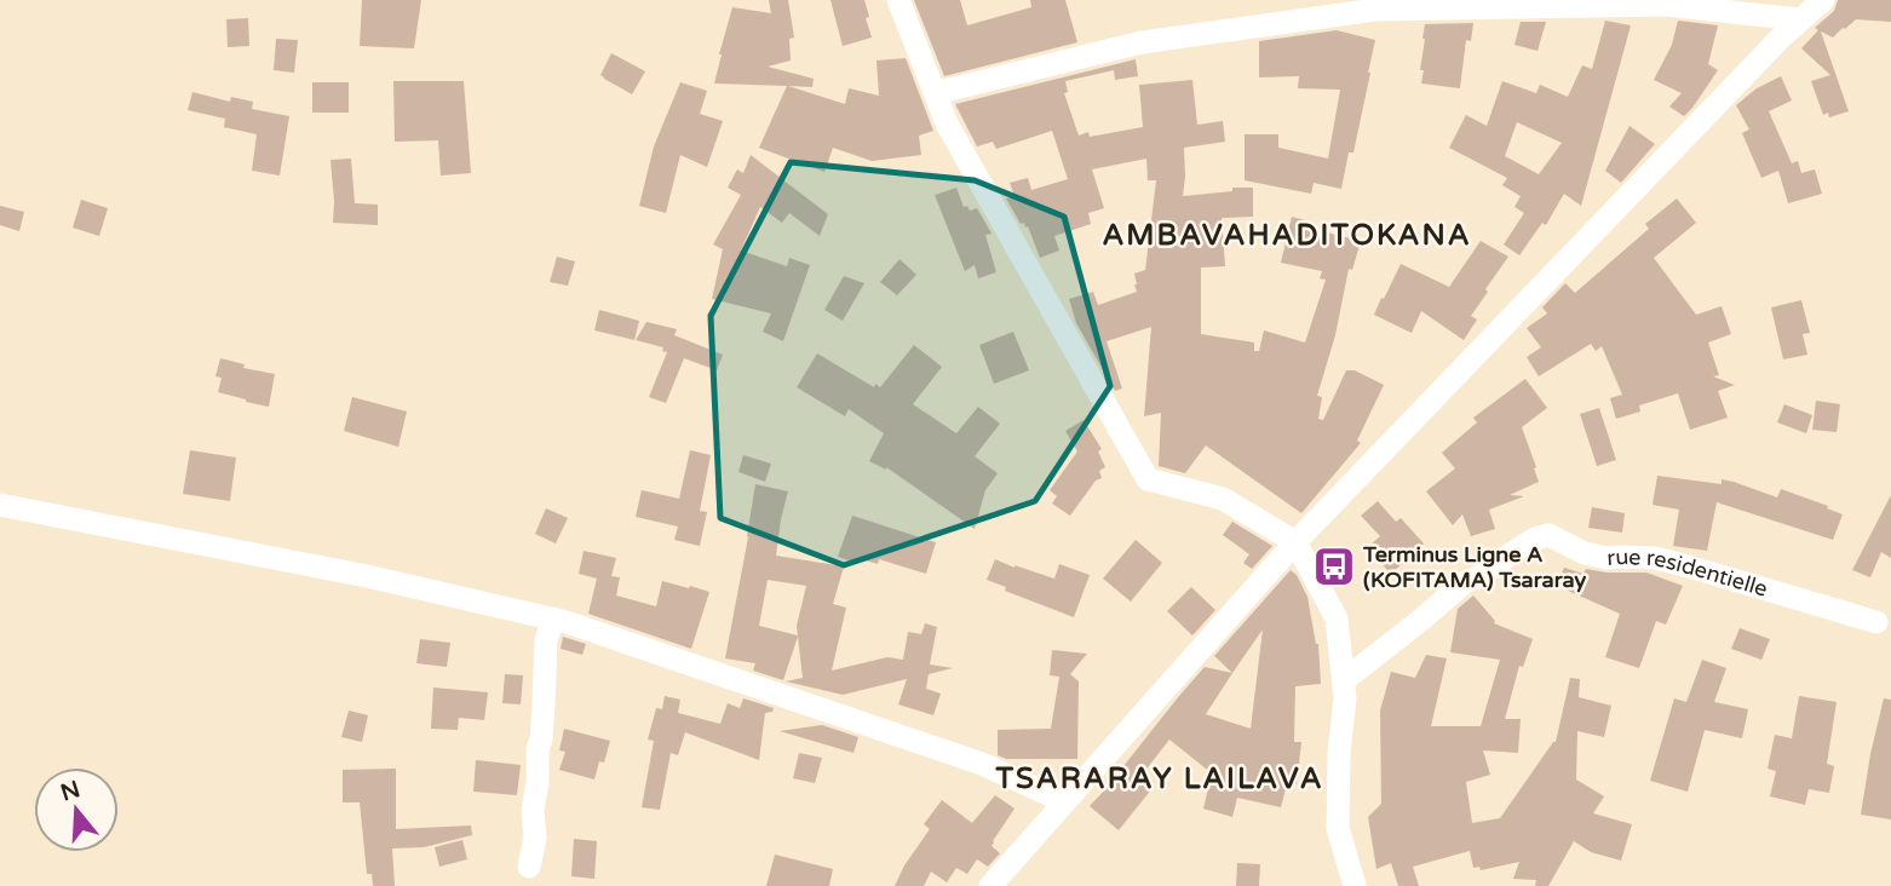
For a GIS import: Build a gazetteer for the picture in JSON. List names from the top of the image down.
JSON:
{
  "streets": {
    "street": ["rue residentielle"]
  },
  "districts": ["AMBAVAHADITOKANA", "TSARARAY LAILAVA"],
  "places": {
    "bus stop": ["Terminus Ligne A (KOFITAMA) Tsararay"]
  },
  "north": "top"
}
